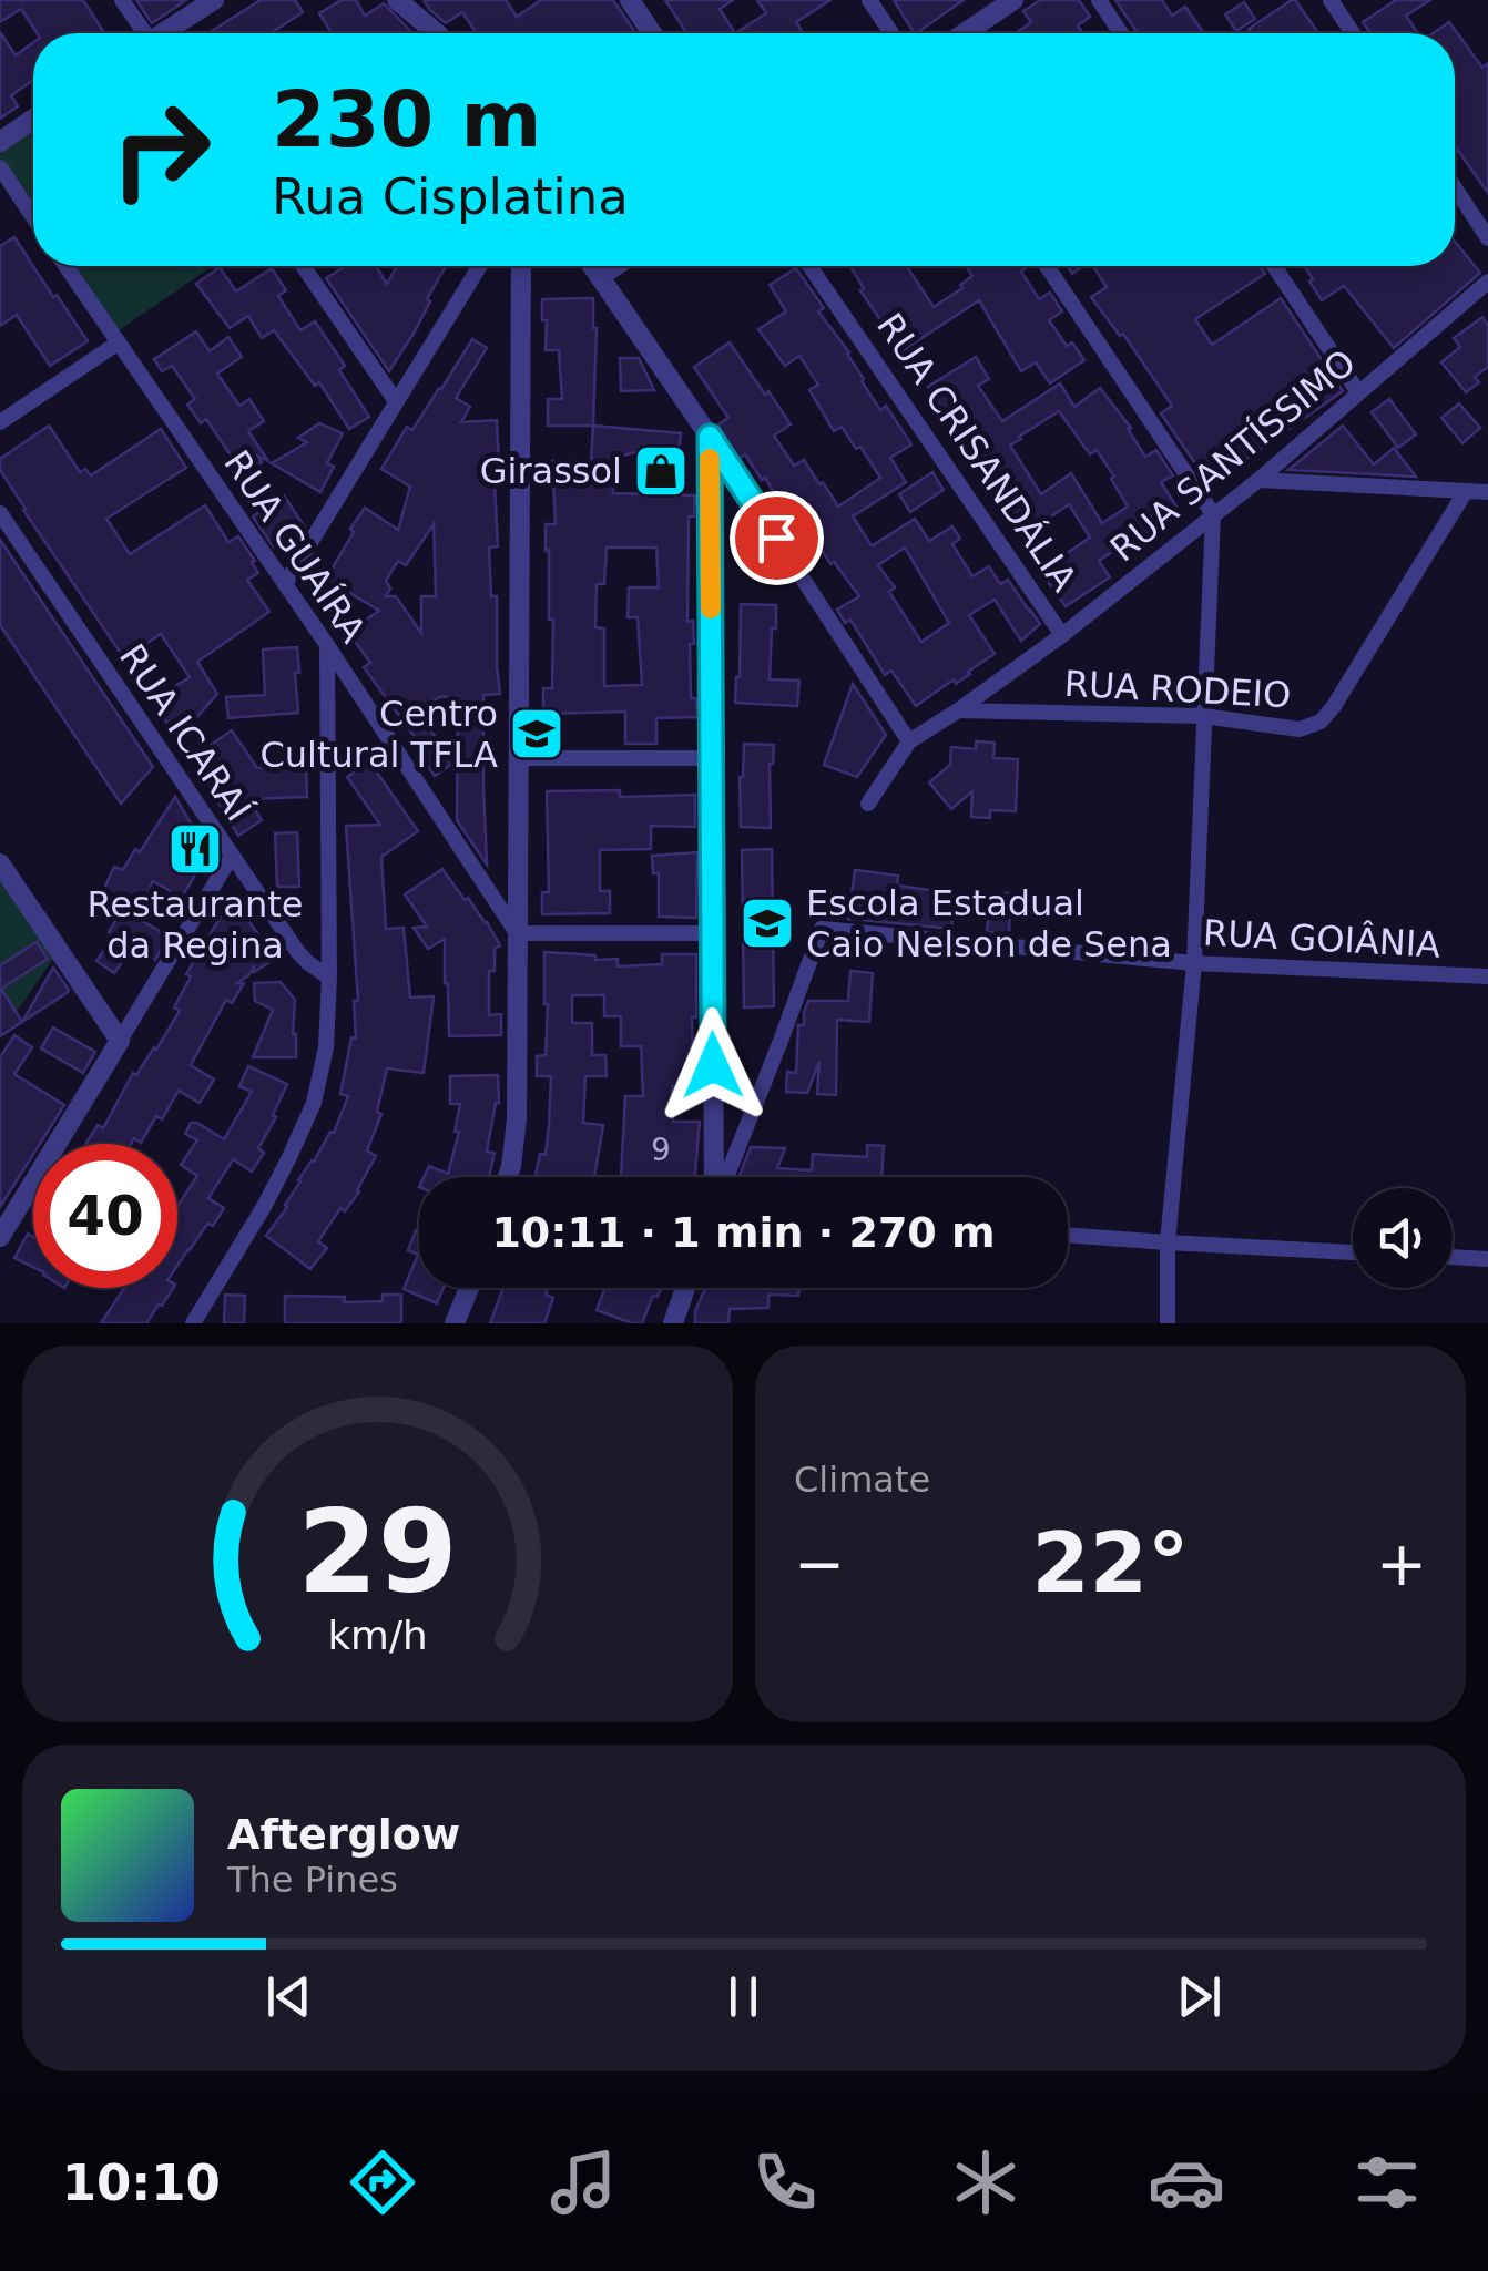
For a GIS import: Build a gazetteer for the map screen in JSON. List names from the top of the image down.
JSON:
{
  "streets": {
    "street": [
      "RUA CRISANDÁLIA",
      "RUA SANTÍSSIMO",
      "RUA GUAÍRA",
      "RUA RODEIO",
      "RUA ICARAÍ",
      "RUA GOIÂNIA"
    ]
  },
  "crossings": [
    ["RUA CRISANDÁLIA", "RUA SANTÍSSIMO"],
    ["RUA SANTÍSSIMO", "RUA RODEIO"]
  ],
  "places": {
    "shop": ["Girassol"],
    "school or university": ["Centro Cultural TFLA", "Escola Estadual Caio Nelson de Sena"],
    "restaurant": ["Restaurante da Regina"]
  },
  "house_numbers": ["9"],
  "page": {
    "turn": ["230 m", "Rua Cisplatina"],
    "limit": "40",
    "trip": "10:11 · 1 min · 270 m",
    "tile": "Climate",
    "heat": ["−", "22°", "+"],
    "song": ["Afterglow", "The Pines"],
    "tabs": "10:10",
    "gauge": ["29", "km/h"]
  }
}
